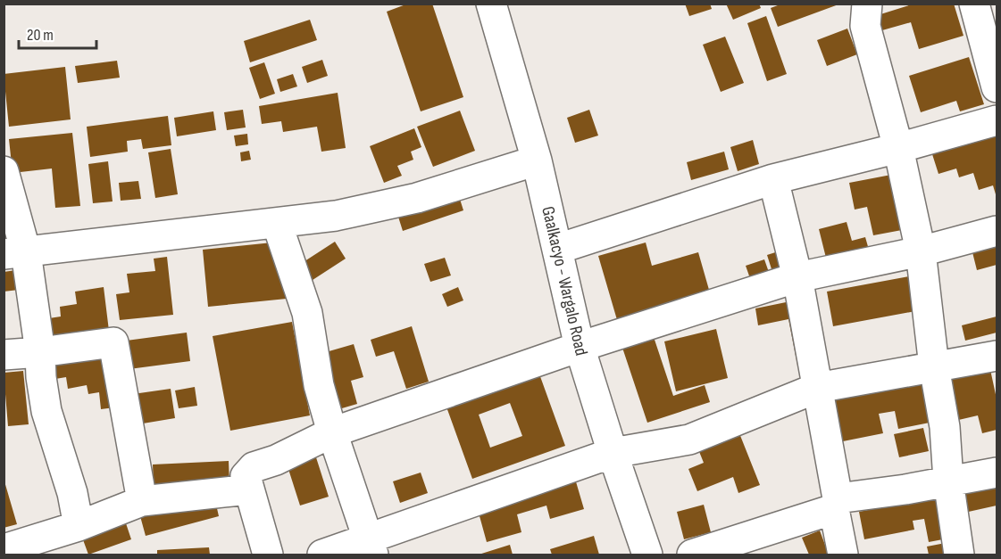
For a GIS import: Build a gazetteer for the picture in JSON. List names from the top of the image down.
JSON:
{
  "streets": {
    "street": ["Gaalkacyo - Wargalo Road"]
  },
  "scale_bar": "20 m"
}
